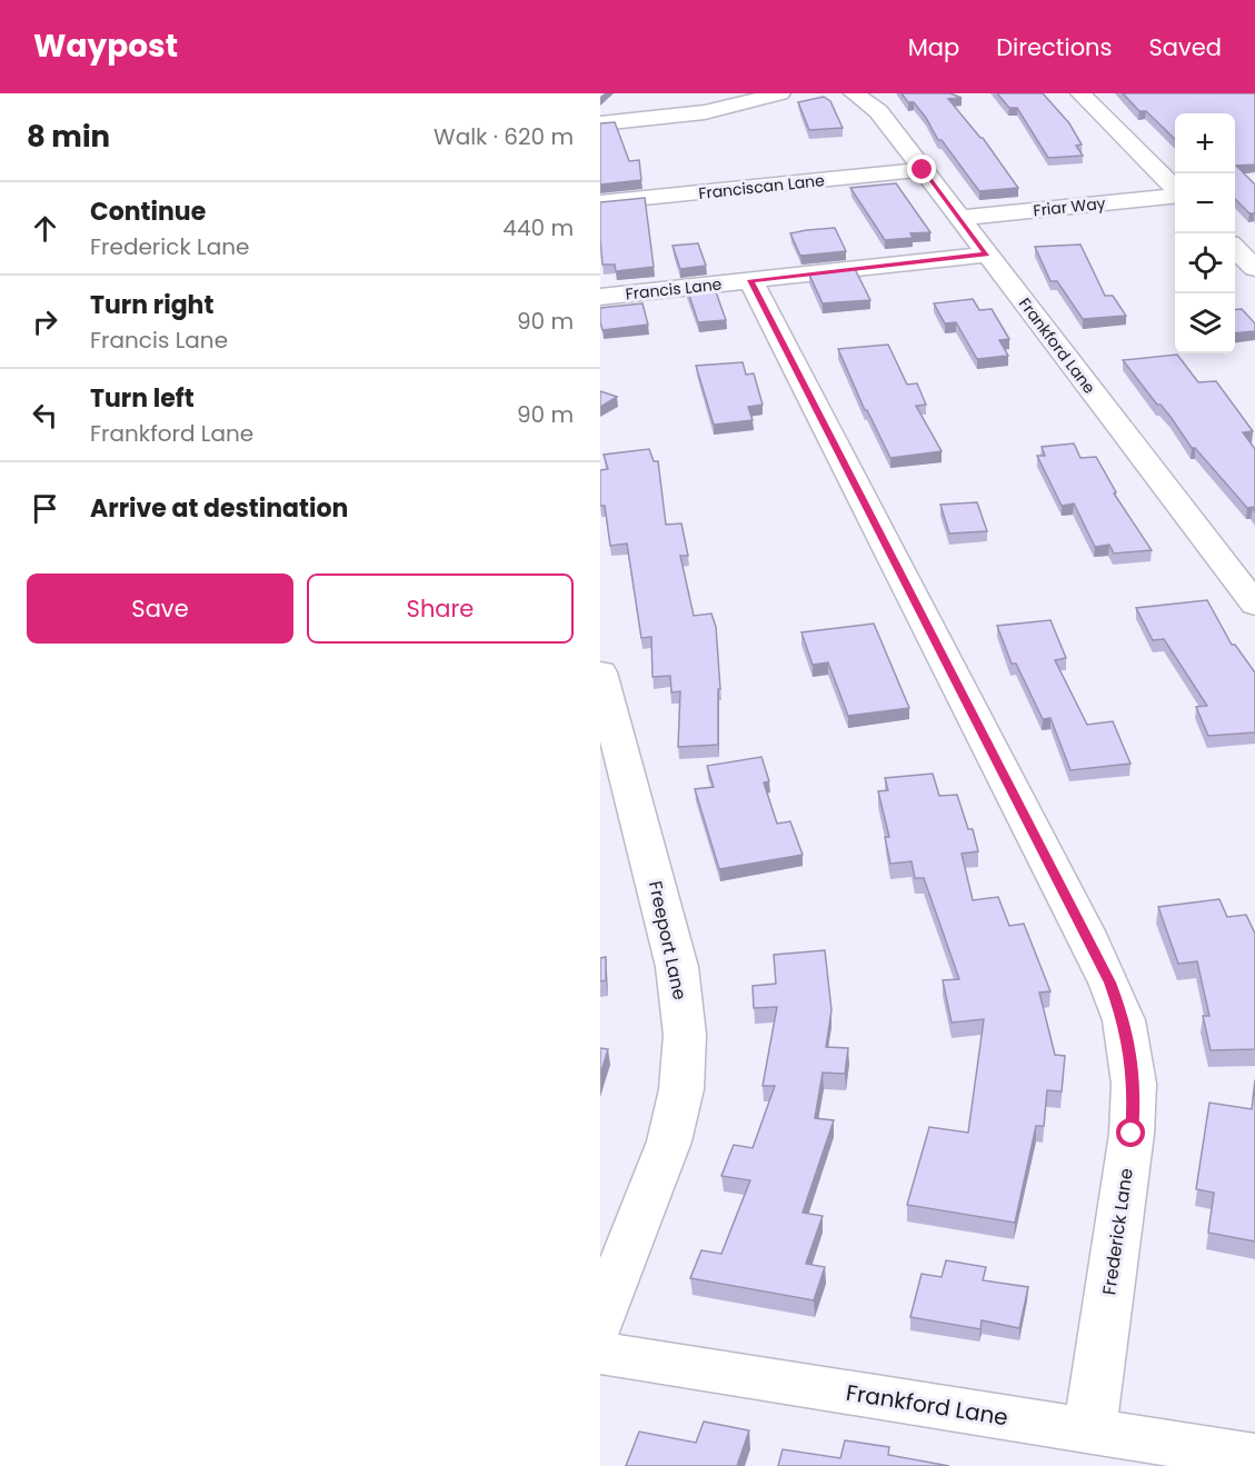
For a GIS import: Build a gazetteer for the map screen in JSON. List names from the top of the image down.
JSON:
{
  "streets": {
    "street": [
      "Franciscan Lane",
      "Friar Way",
      "Francis Lane",
      "Frankford Lane",
      "Freeport Lane",
      "Frederick Lane"
    ]
  },
  "crossings": [
    ["Franciscan Lane", "Frankford Lane"],
    ["Friar Way", "Frankford Lane"],
    ["Francis Lane", "Frankford Lane"],
    ["Francis Lane", "Frederick Lane"],
    ["Frankford Lane", "Frederick Lane"]
  ],
  "page": {
    "header": "Waypost",
    "nav": ["Map", "Directions", "Saved"],
    "heading": ["8 min", "Walk · 620 m"],
    "map_buttons": ["+", "−"],
    "list": [
      ["Continue", "Frederick Lane", "440 m"],
      ["Turn right", "Francis Lane", "90 m"],
      ["Turn left", "Frankford Lane", "90 m"],
      "Arrive at destination"
    ],
    "buttons": ["Save", "Share"]
  }
}
